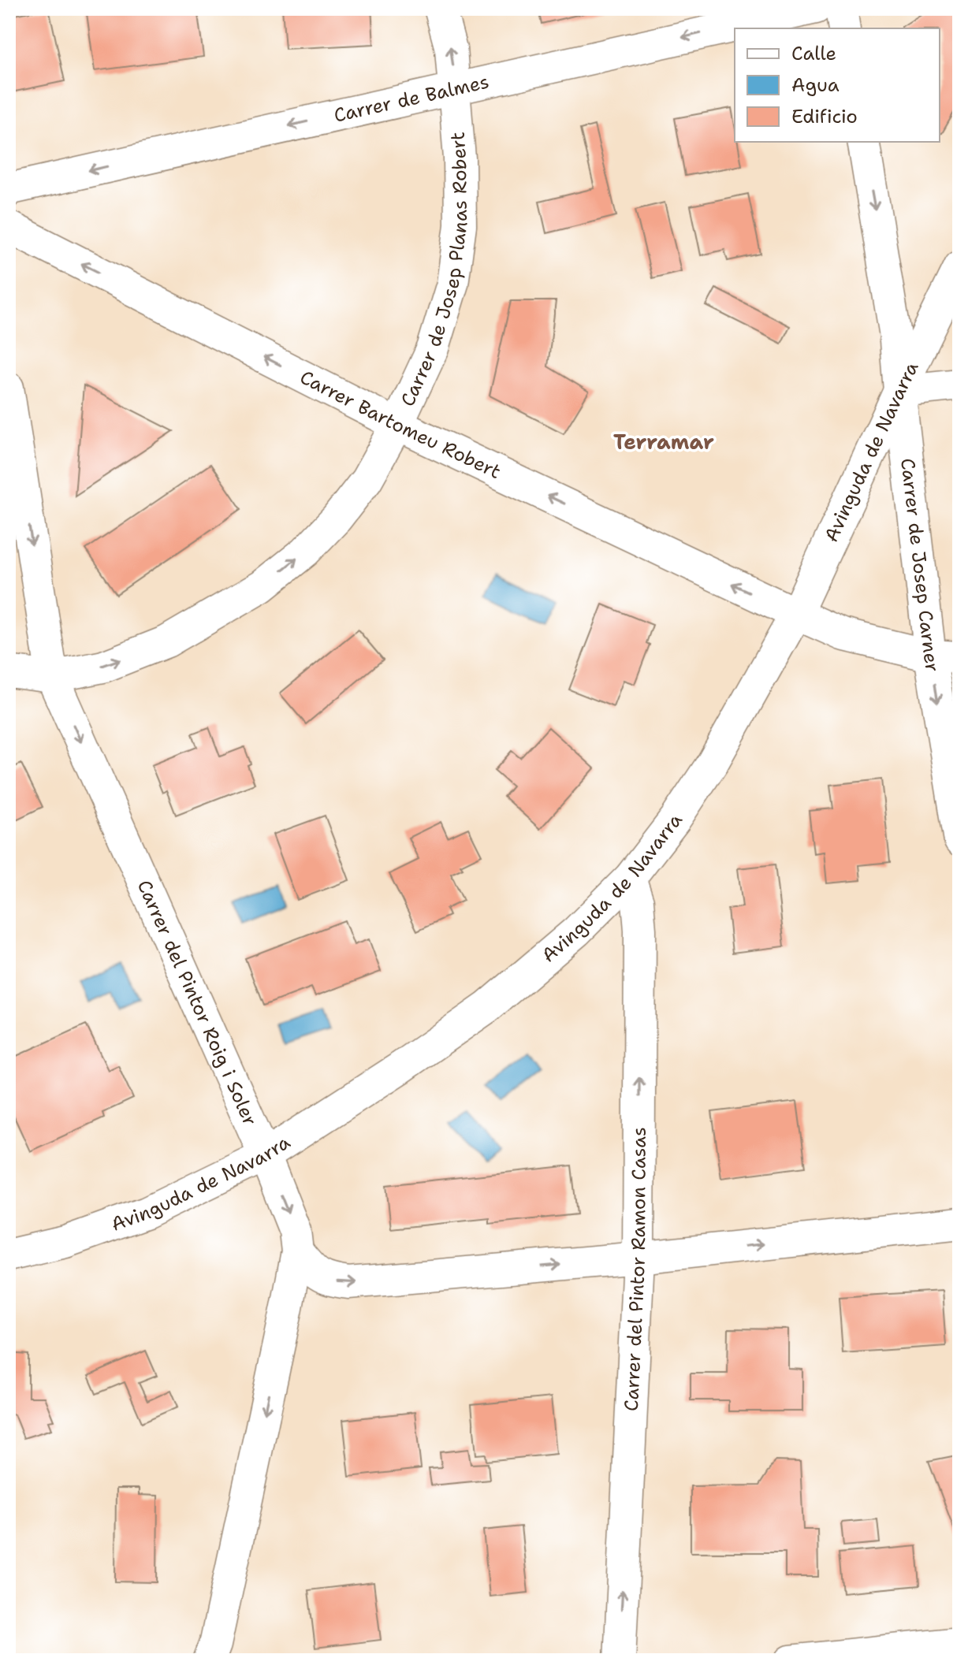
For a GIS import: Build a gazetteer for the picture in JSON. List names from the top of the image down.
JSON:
{
  "streets": {
    "street": [
      "Carrer de Balmes",
      "Carrer de Josep Planas Robert",
      "Carrer Bartomeu Robert",
      "Avinguda de Navarra",
      "Carrer de Josep Carner",
      "Carrer del Pintor Roig i Soler",
      "Carrer del Pintor Ramon Casas"
    ]
  },
  "crossings": [
    ["Carrer de Balmes", "Carrer de Josep Planas Robert"],
    ["Carrer de Josep Planas Robert", "Carrer Bartomeu Robert"],
    ["Carrer de Josep Planas Robert", "Carrer del Pintor Roig i Soler"],
    ["Carrer Bartomeu Robert", "Avinguda de Navarra"],
    ["Carrer Bartomeu Robert", "Carrer de Josep Carner"],
    ["Avinguda de Navarra", "Carrer de Josep Carner"],
    ["Avinguda de Navarra", "Carrer del Pintor Roig i Soler"],
    ["Avinguda de Navarra", "Carrer del Pintor Ramon Casas"]
  ],
  "one_way": [
    "Carrer de Balmes",
    "Carrer de Josep Planas Robert",
    "Carrer Bartomeu Robert",
    "Carrer de Josep Carner",
    "Carrer del Pintor Roig i Soler",
    "Carrer del Pintor Ramon Casas"
  ],
  "districts": ["Terramar"],
  "legend": ["Calle", "Agua", "Edificio"]
}
